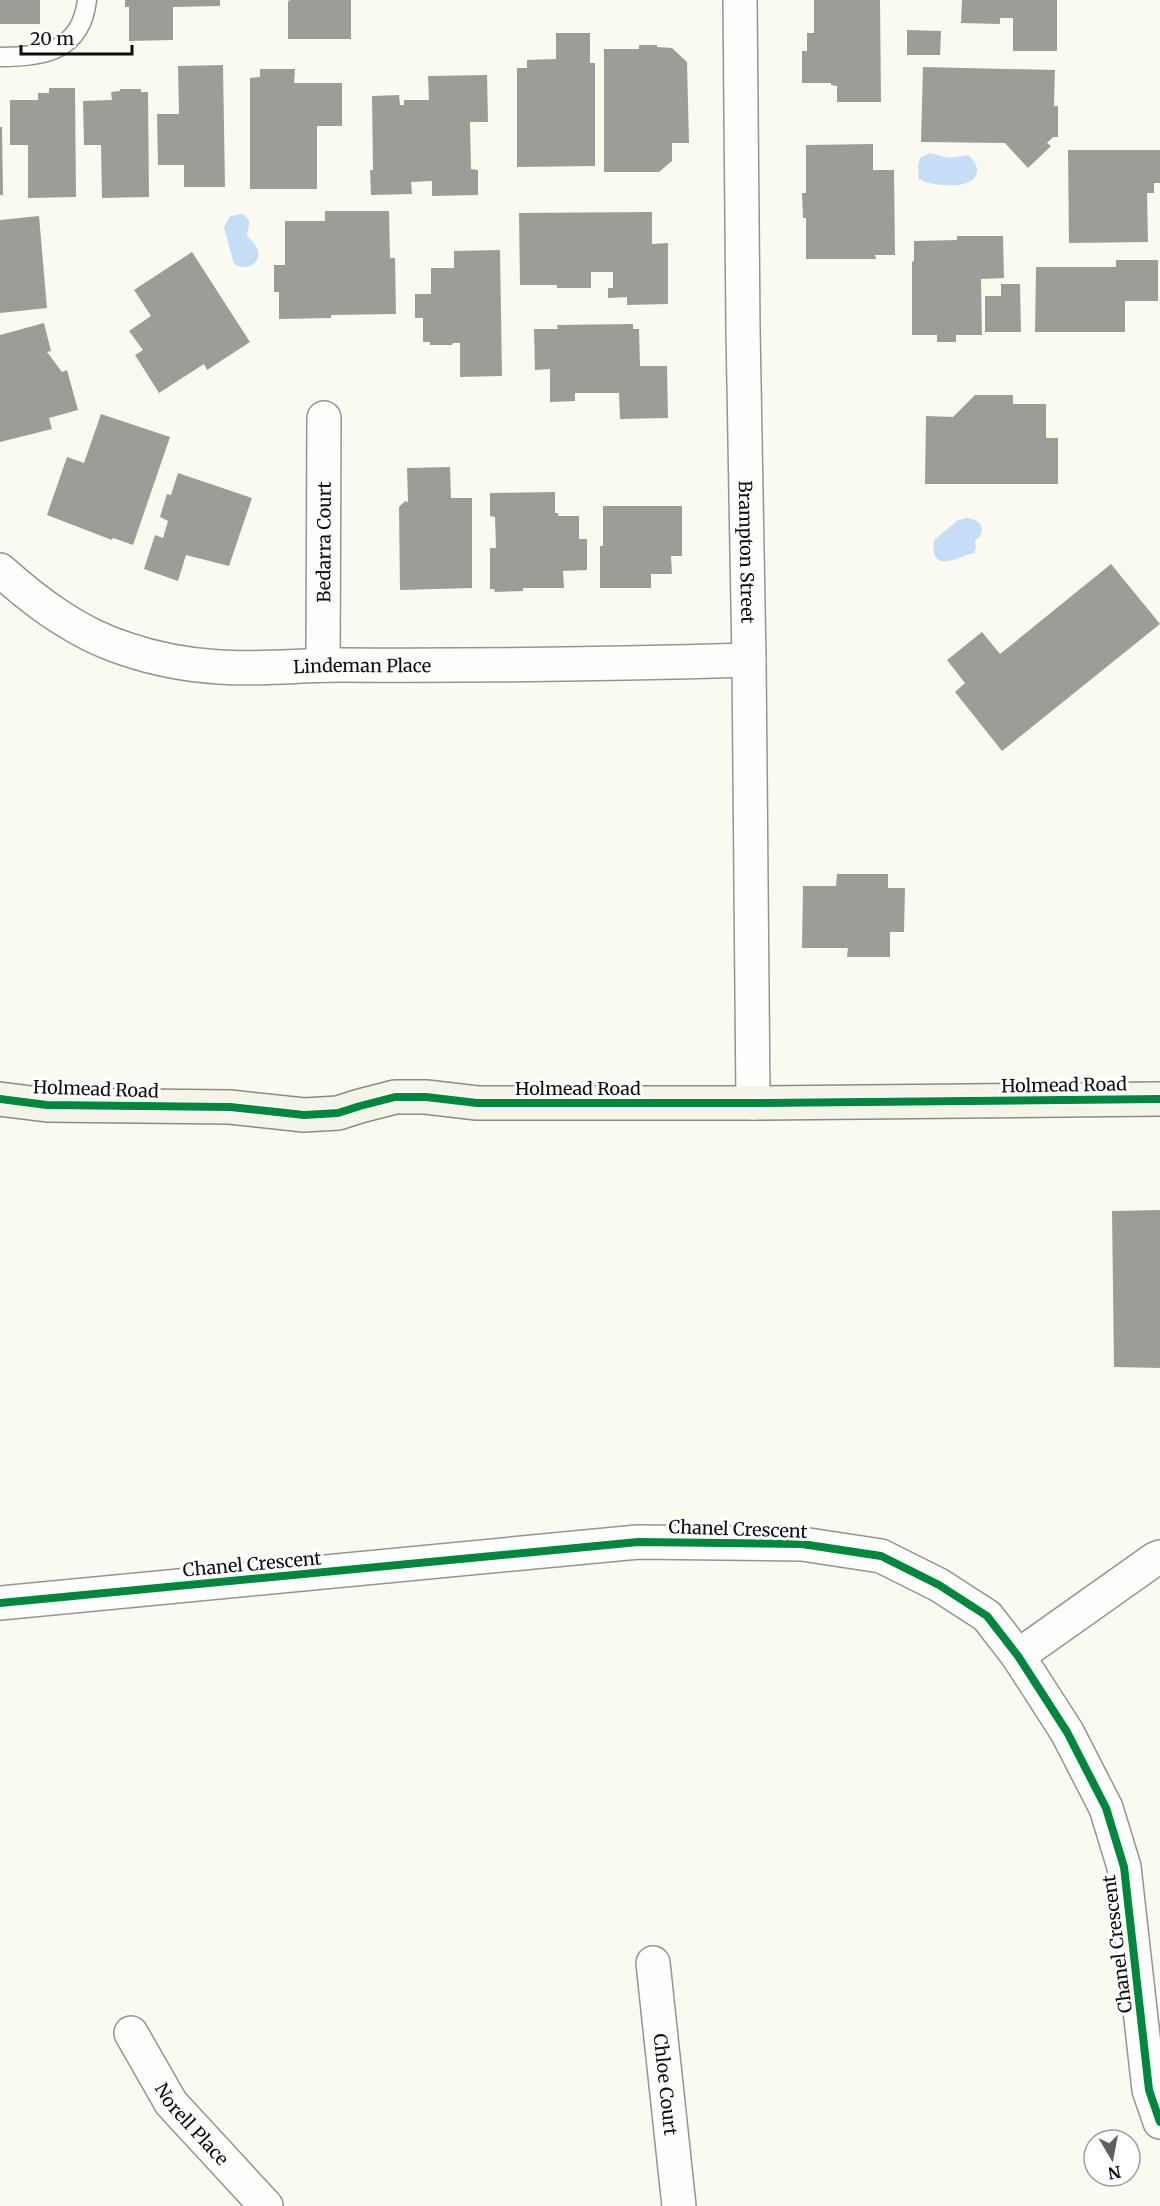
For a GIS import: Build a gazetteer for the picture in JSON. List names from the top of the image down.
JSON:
{
  "streets": {
    "street": [
      "Bedarra Court",
      "Brampton Street",
      "Lindeman Place",
      "Holmead Road",
      "Chanel Crescent",
      "Chloe Court",
      "Norell Place"
    ]
  },
  "crossings": [
    ["Bedarra Court", "Lindeman Place"],
    ["Brampton Street", "Lindeman Place"],
    ["Brampton Street", "Holmead Road"]
  ],
  "scale_bar": "20 m",
  "north": "bottom"
}
